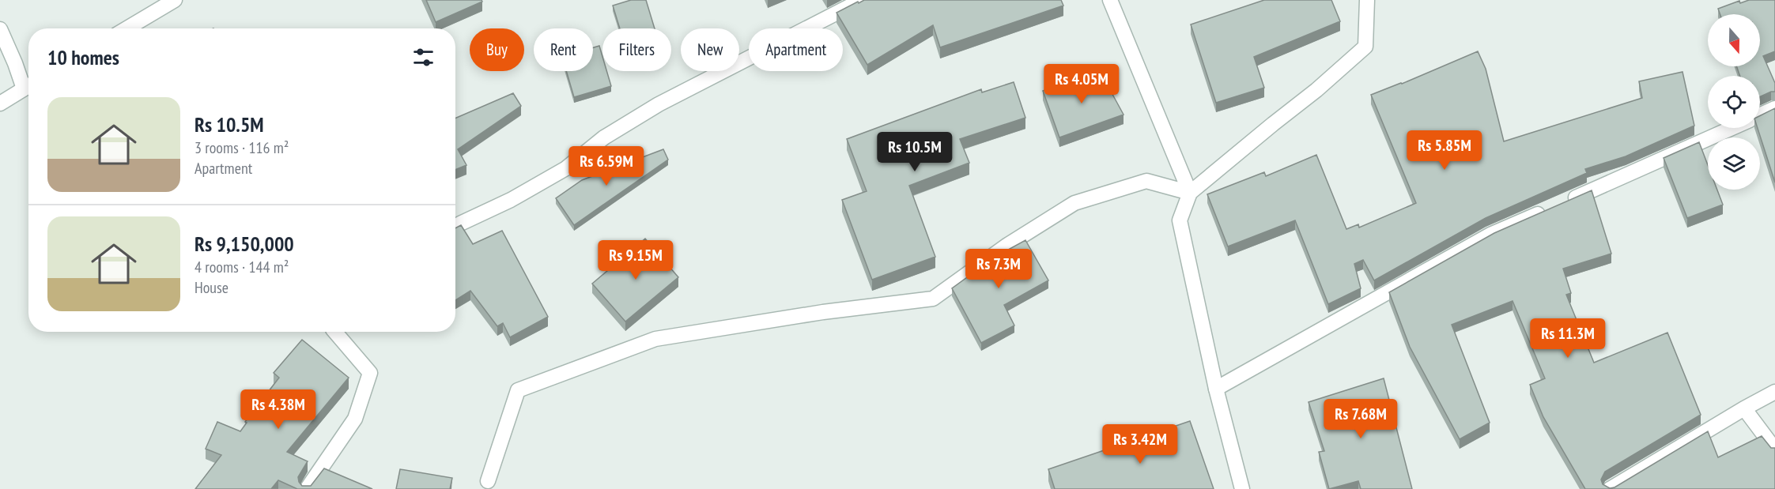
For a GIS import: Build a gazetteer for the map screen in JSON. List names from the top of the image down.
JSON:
{
  "north": "bottom",
  "page": {
    "chip": [
      "Buy",
      "Rent",
      "Filters",
      "New",
      "Apartment"
    ],
    "heading": "10 homes",
    "price": [
      "Rs 4.05M",
      "Rs 5.85M",
      "Rs 10.5M",
      "Rs 6.59M",
      "Rs 9.15M",
      "Rs 7.3M",
      "Rs 11.3M",
      "Rs 4.38M",
      "Rs 7.68M",
      "Rs 3.42M"
    ],
    "list": [
      {
        "name": "Rs 10.5M",
        "note": "3 rooms · 116 m² · Apartment"
      },
      {
        "name": "Rs 9,150,000",
        "note": "4 rooms · 144 m² · House"
      }
    ]
  }
}
